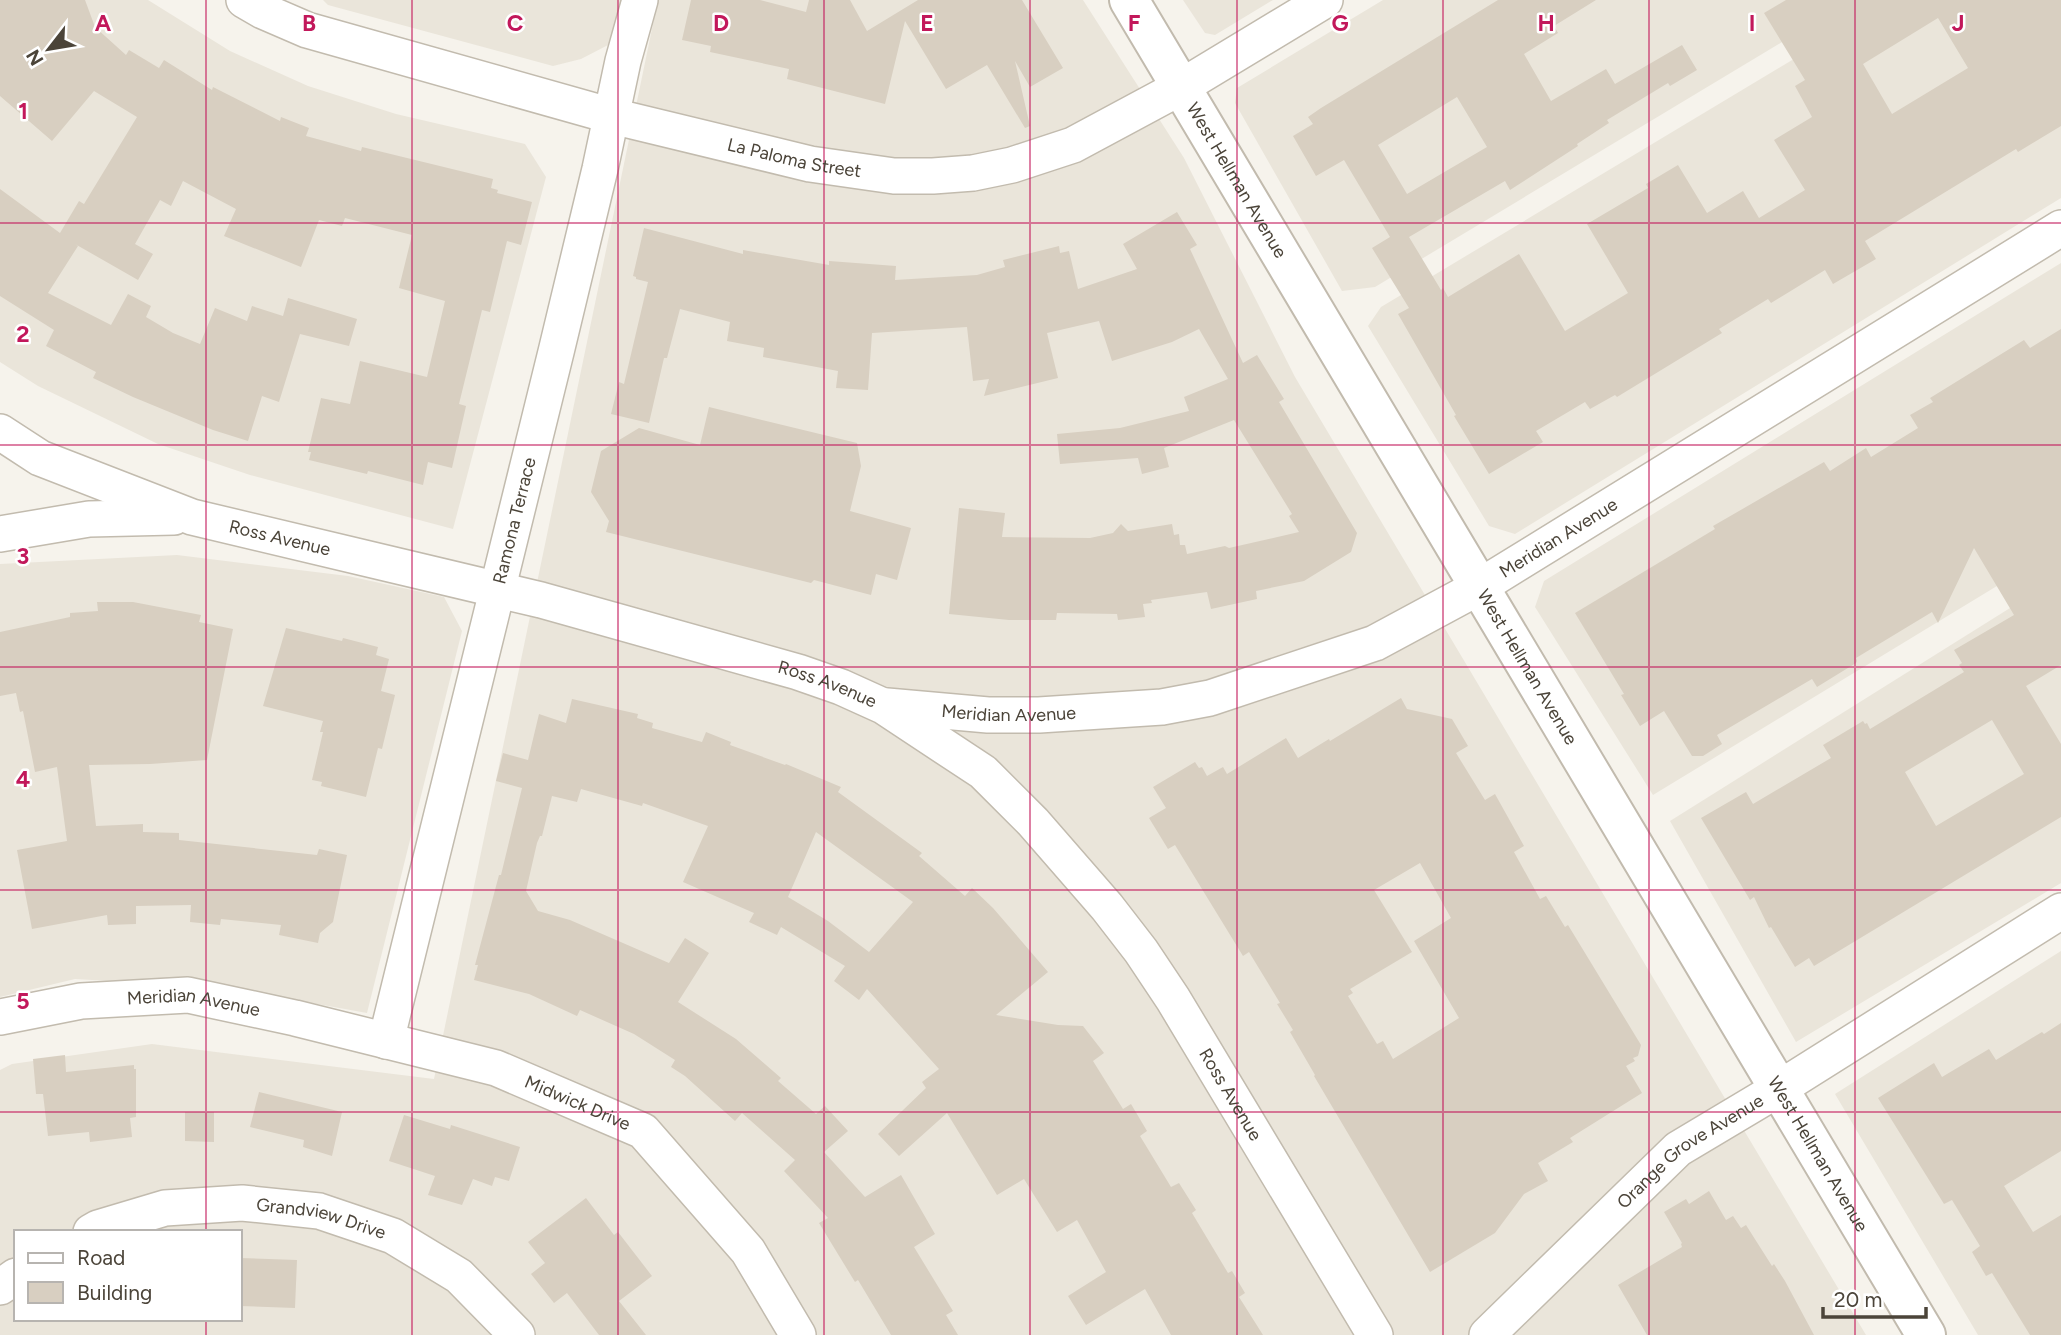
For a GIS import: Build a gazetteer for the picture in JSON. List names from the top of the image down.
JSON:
{
  "streets": {
    "street": [
      "La Paloma Street",
      "West Hellman Avenue",
      "Ramona Terrace",
      "Meridian Avenue",
      "Ross Avenue",
      "Midwick Drive",
      "Orange Grove Avenue",
      "Grandview Drive"
    ]
  },
  "crossings": [
    ["La Paloma Street", "West Hellman Avenue"],
    ["La Paloma Street", "Ramona Terrace"],
    ["West Hellman Avenue", "Meridian Avenue"],
    ["West Hellman Avenue", "Orange Grove Avenue"],
    ["Ramona Terrace", "Meridian Avenue"],
    ["Ramona Terrace", "Ross Avenue"],
    ["Ramona Terrace", "Midwick Drive"],
    ["Meridian Avenue", "Ross Avenue"],
    ["Meridian Avenue", "Midwick Drive"]
  ],
  "legend": ["Road", "Building"],
  "scale_bar": "20 m",
  "north": "bottom left",
  "grid": {
    "columns": [
      "A",
      "B",
      "C",
      "D",
      "E",
      "F",
      "G",
      "H",
      "I",
      "J"
    ],
    "rows": [
      "1",
      "2",
      "3",
      "4",
      "5"
    ]
  }
}
